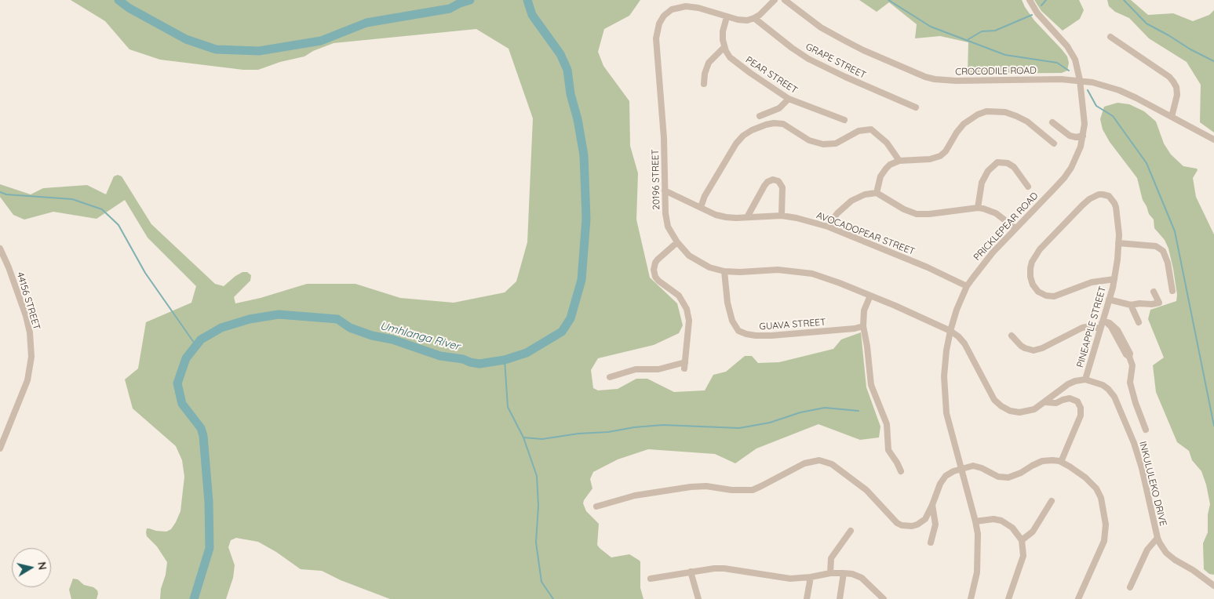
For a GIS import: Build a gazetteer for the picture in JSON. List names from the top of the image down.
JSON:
{
  "streets": {
    "street": [
      "GRAPE STREET",
      "CROCODILE ROAD",
      "PEAR STREET",
      "20196 STREET",
      "PRICKLEPEAR ROAD",
      "AVOCADOPEAR STREET",
      "44156 STREET",
      "GUAVA STREET",
      "PINEAPPLE STREET",
      "INKULULEKO DRIVE"
    ]
  },
  "crossings": [
    ["GRAPE STREET", "20196 STREET"],
    ["CROCODILE ROAD", "PRICKLEPEAR ROAD"],
    ["20196 STREET", "PRICKLEPEAR ROAD"],
    ["20196 STREET", "AVOCADOPEAR STREET"],
    ["20196 STREET", "GUAVA STREET"],
    ["PRICKLEPEAR ROAD", "AVOCADOPEAR STREET"],
    ["PINEAPPLE STREET", "INKULULEKO DRIVE"]
  ],
  "water": ["Umhlanga River"],
  "north": "right"
}
